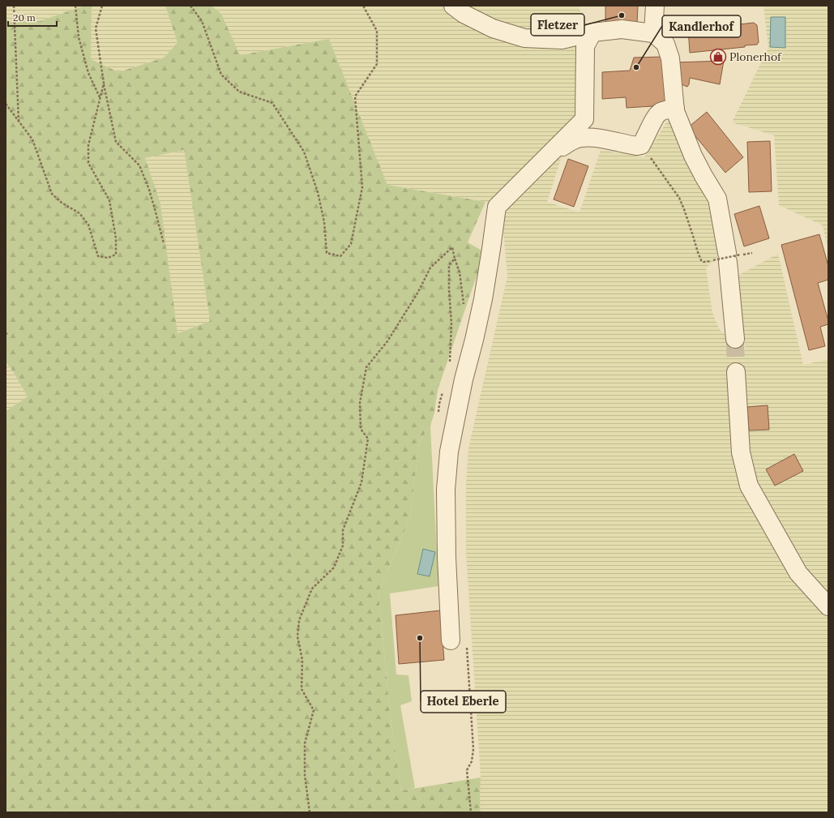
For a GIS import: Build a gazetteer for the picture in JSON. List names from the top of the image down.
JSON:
{
  "places": {
    "other": ["Fletzer", "Kandlerhof", "Hotel Eberle"],
    "shop": ["Plonerhof"]
  },
  "scale_bar": "20 m"
}
